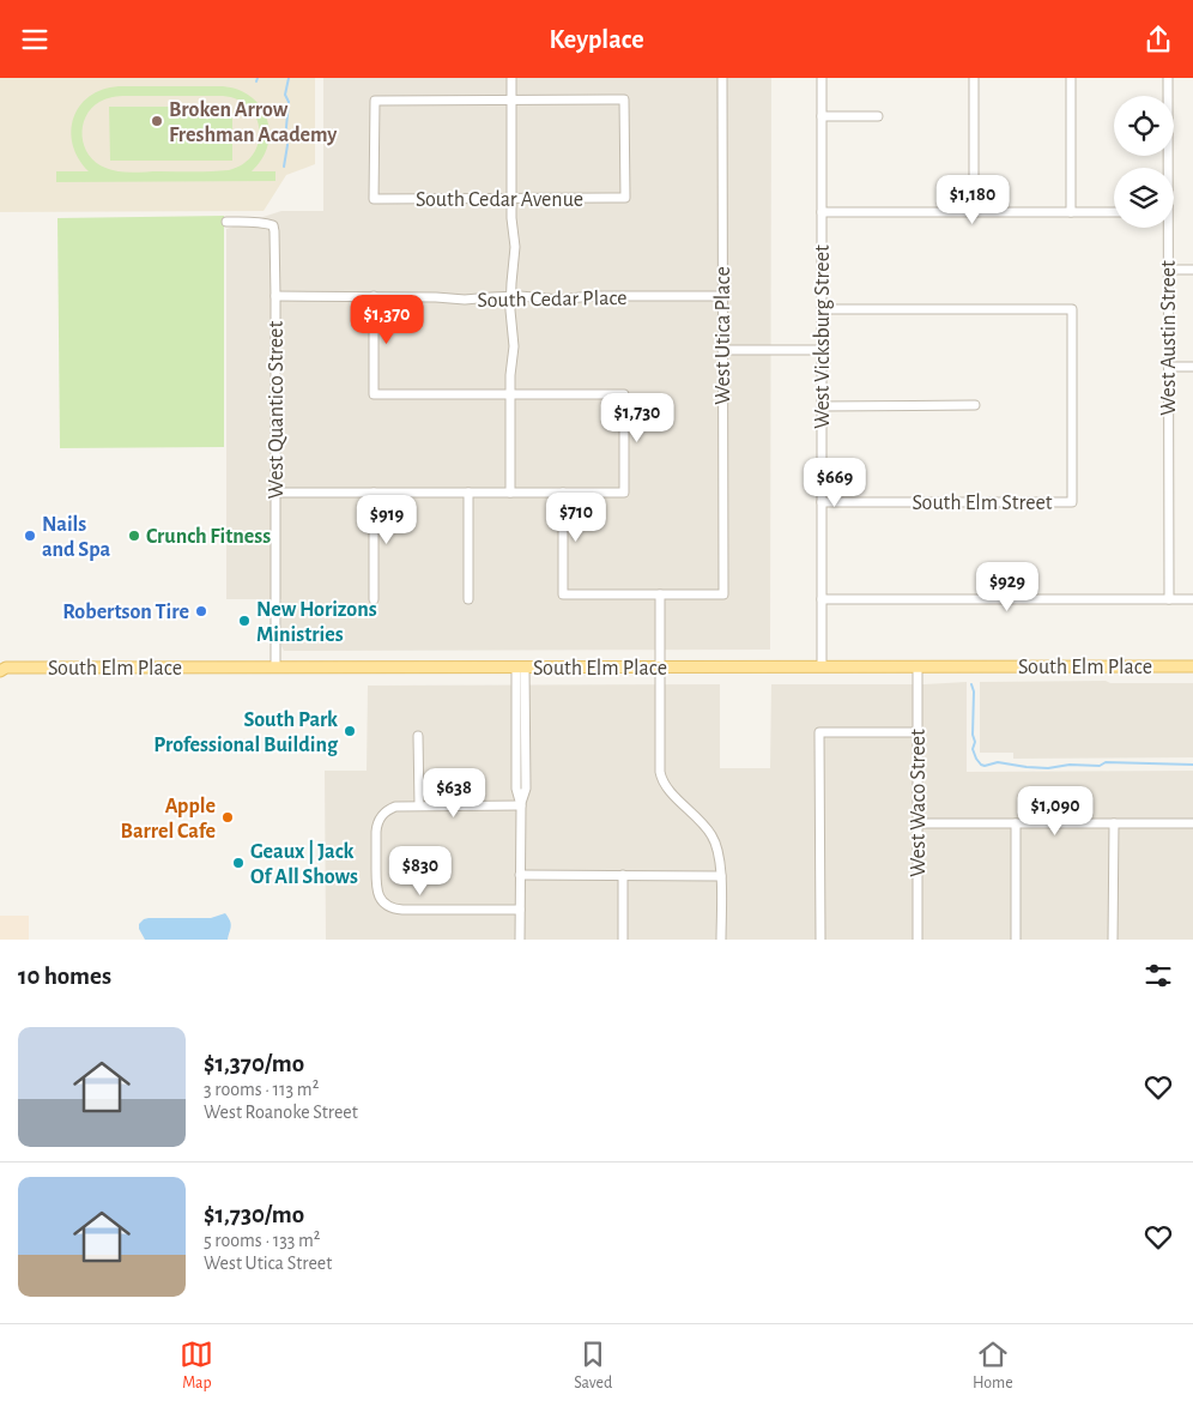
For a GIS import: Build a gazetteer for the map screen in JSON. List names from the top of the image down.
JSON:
{
  "streets": {
    "main road": ["South Elm Place"],
    "street": [
      "South Cedar Avenue",
      "South Cedar Place",
      "West Utica Place",
      "West Vicksburg Street",
      "West Austin Street",
      "West Quantico Street",
      "South Elm Street",
      "West Waco Street"
    ]
  },
  "crossings": [
    ["South Cedar Place", "West Utica Place"],
    ["South Cedar Place", "West Quantico Street"],
    ["West Vicksburg Street", "South Elm Street"],
    ["West Vicksburg Street", "South Elm Place"],
    ["West Quantico Street", "South Elm Place"],
    ["South Elm Place", "West Waco Street"]
  ],
  "places": [
    "Broken Arrow Freshman Academy",
    "Nails and Spa",
    "Crunch Fitness",
    "Robertson Tire",
    "New Horizons Ministries",
    "South Park Professional Building",
    "Apple Barrel Cafe",
    "Geaux | Jack Of All Shows"
  ],
  "page": {
    "header": "Keyplace",
    "price": [
      "$1,180",
      "$1,370",
      "$1,730",
      "$669",
      "$710",
      "$919",
      "$929",
      "$638",
      "$1,090",
      "$830"
    ],
    "heading": "10 homes",
    "list": [
      {
        "name": "$1,370/mo",
        "note": "3 rooms · 113 m² · West Roanoke Street"
      },
      {
        "name": "$1,730/mo",
        "note": "5 rooms · 133 m² · West Utica Street"
      }
    ],
    "tabs": ["Map", "Saved", "Home"]
  }
}
